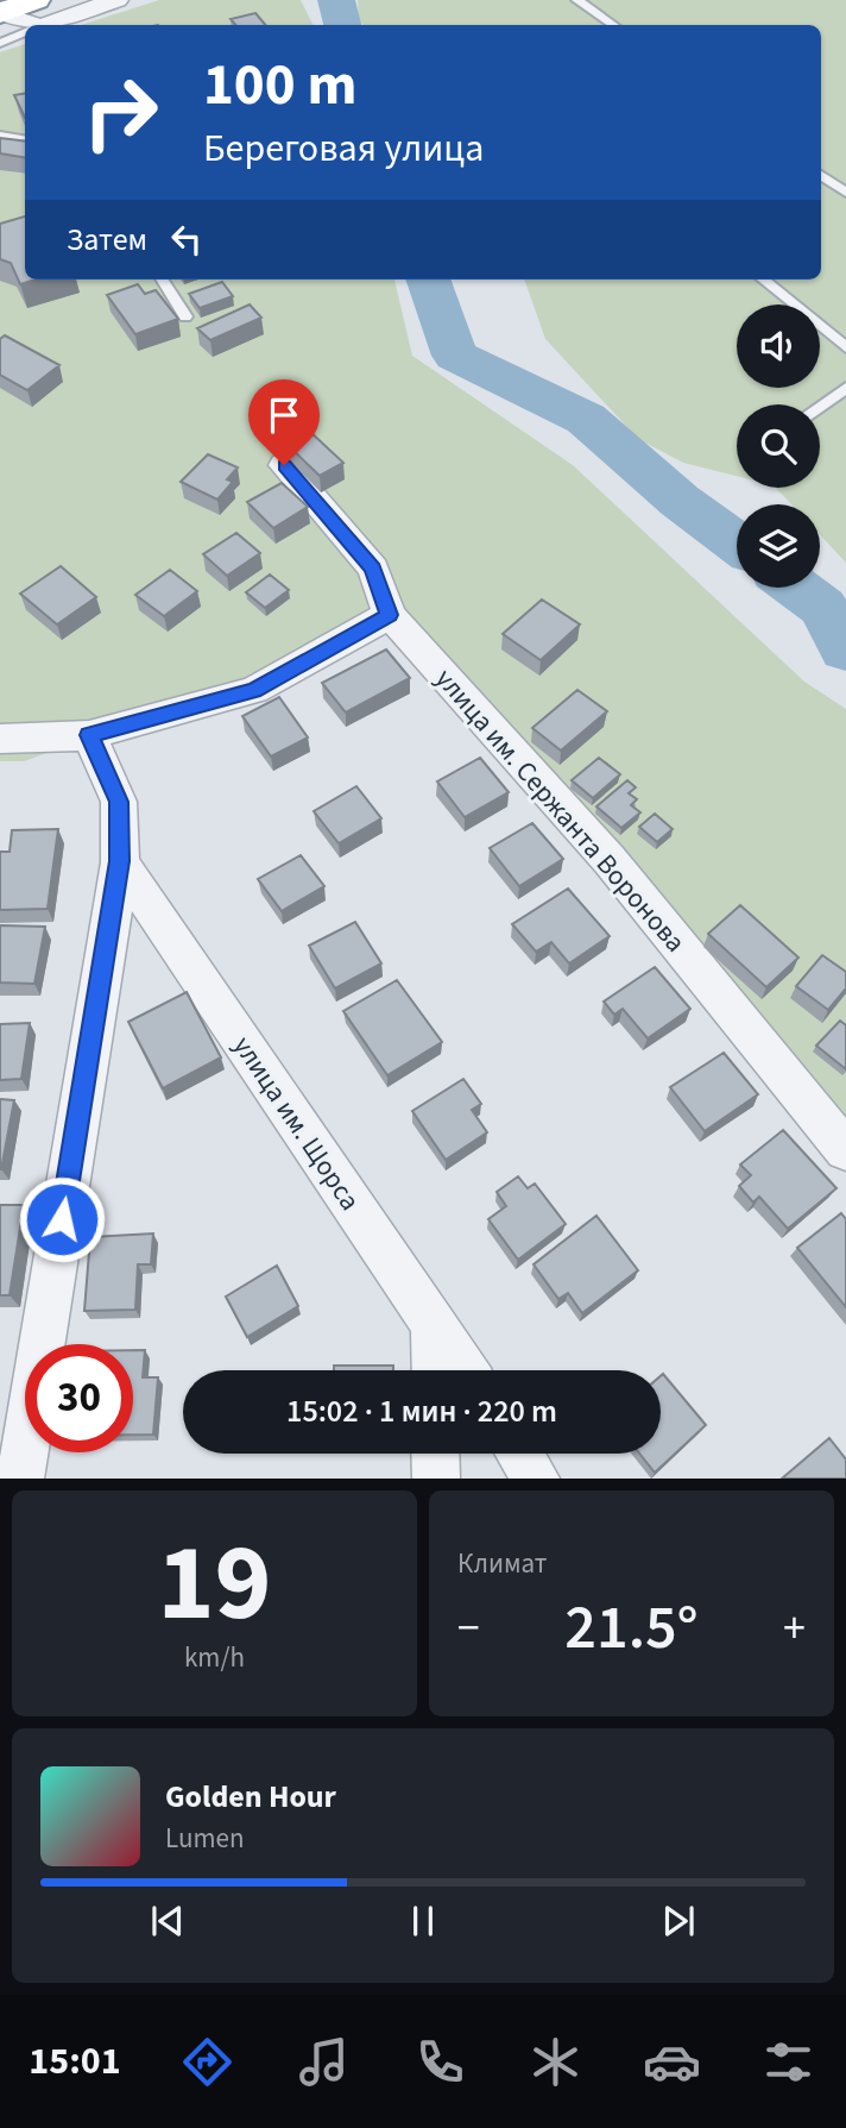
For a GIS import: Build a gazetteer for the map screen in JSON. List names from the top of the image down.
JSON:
{
  "streets": {
    "street": ["улица им. Сержанта Воронова", "улица им. Щорса"]
  },
  "page": {
    "turn": ["100 m", "Береговая улица"],
    "then": "Затем",
    "limit": "30",
    "trip": "15:02 · 1 мин · 220 m",
    "tile": [
      ["19", "km/h"],
      "Климат"
    ],
    "heat": ["−", "21.5°", "+"],
    "song": ["Golden Hour", "Lumen"],
    "tabs": "15:01"
  }
}
